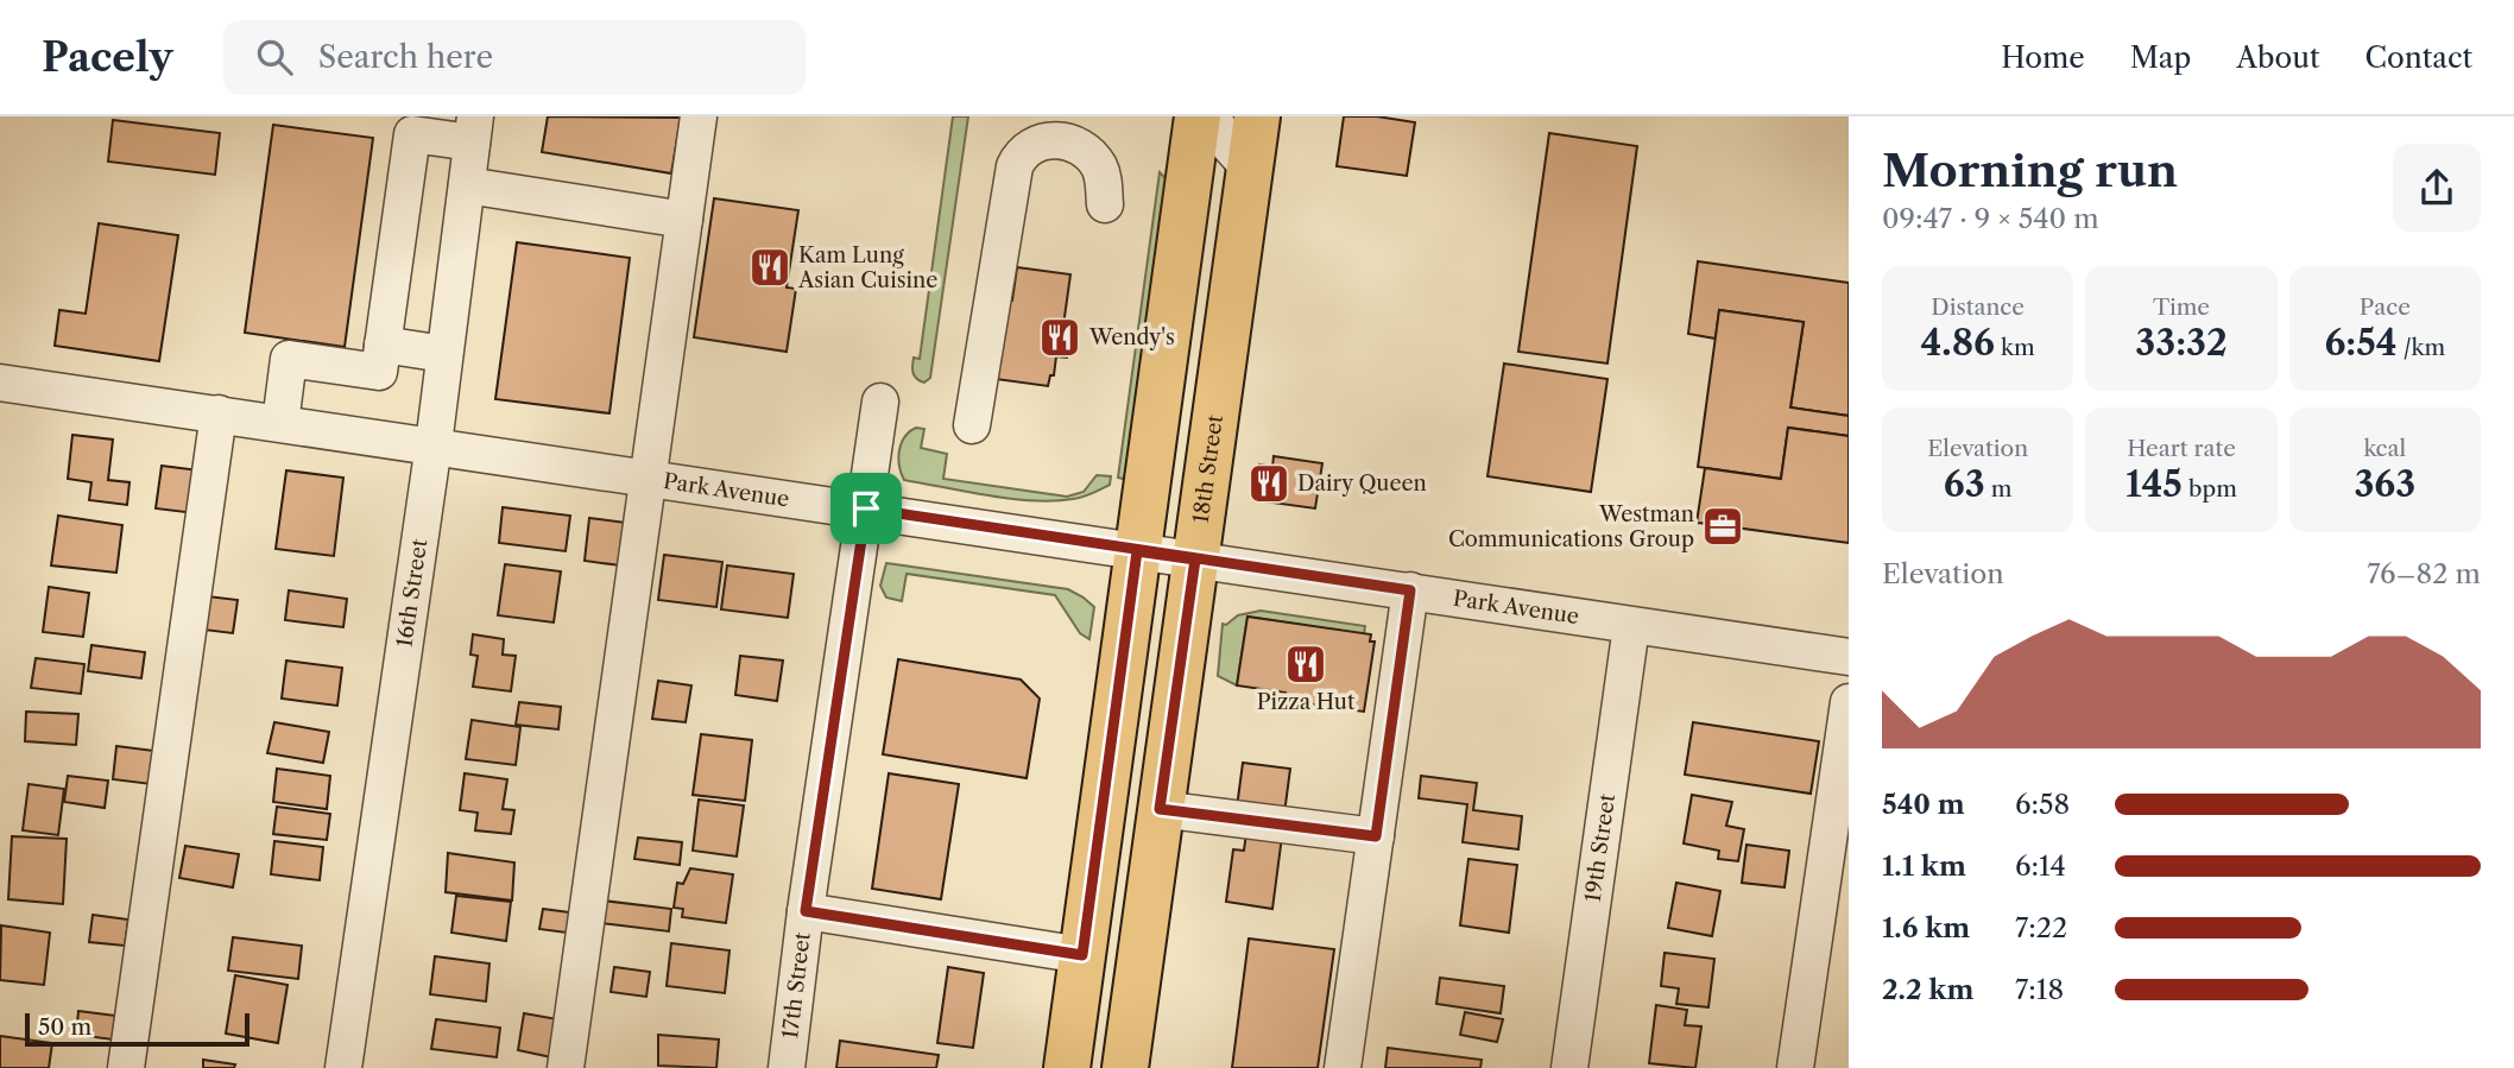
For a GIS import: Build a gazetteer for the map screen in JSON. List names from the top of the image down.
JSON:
{
  "streets": {
    "main road": ["18th Street"],
    "street": [
      "Park Avenue",
      "16th Street",
      "19th Street",
      "17th Street"
    ]
  },
  "crossings": [
    ["18th Street", "Park Avenue"],
    ["Park Avenue", "16th Street"],
    ["Park Avenue", "19th Street"],
    ["Park Avenue", "17th Street"]
  ],
  "places": {
    "restaurant": [
      "Kam Lung Asian Cuisine",
      "Wendy's",
      "Dairy Queen",
      "Pizza Hut"
    ],
    "office": ["Westman Communications Group"]
  },
  "scale_bar": "50 m",
  "page": {
    "header": "Pacely",
    "search": "Search here",
    "nav": [
      "Home",
      "Map",
      "About",
      "Contact"
    ],
    "heading": ["Morning run", "09:47 · 9 × 540 m"],
    "stats": [
      ["Distance", "4.86 km"],
      ["Time", "33:32"],
      ["Pace", "6:54 /km"],
      ["Elevation", "63 m"],
      ["Heart rate", "145 bpm"],
      ["kcal", "363"]
    ],
    "chart": ["Elevation", "76–82 m"],
    "list": [
      {
        "name": "540 m",
        "note": "6:58"
      },
      {
        "name": "1.1 km",
        "note": "6:14"
      },
      {
        "name": "1.6 km",
        "note": "7:22"
      },
      {
        "name": "2.2 km",
        "note": "7:18"
      }
    ],
    "scale": "50 m"
  }
}
